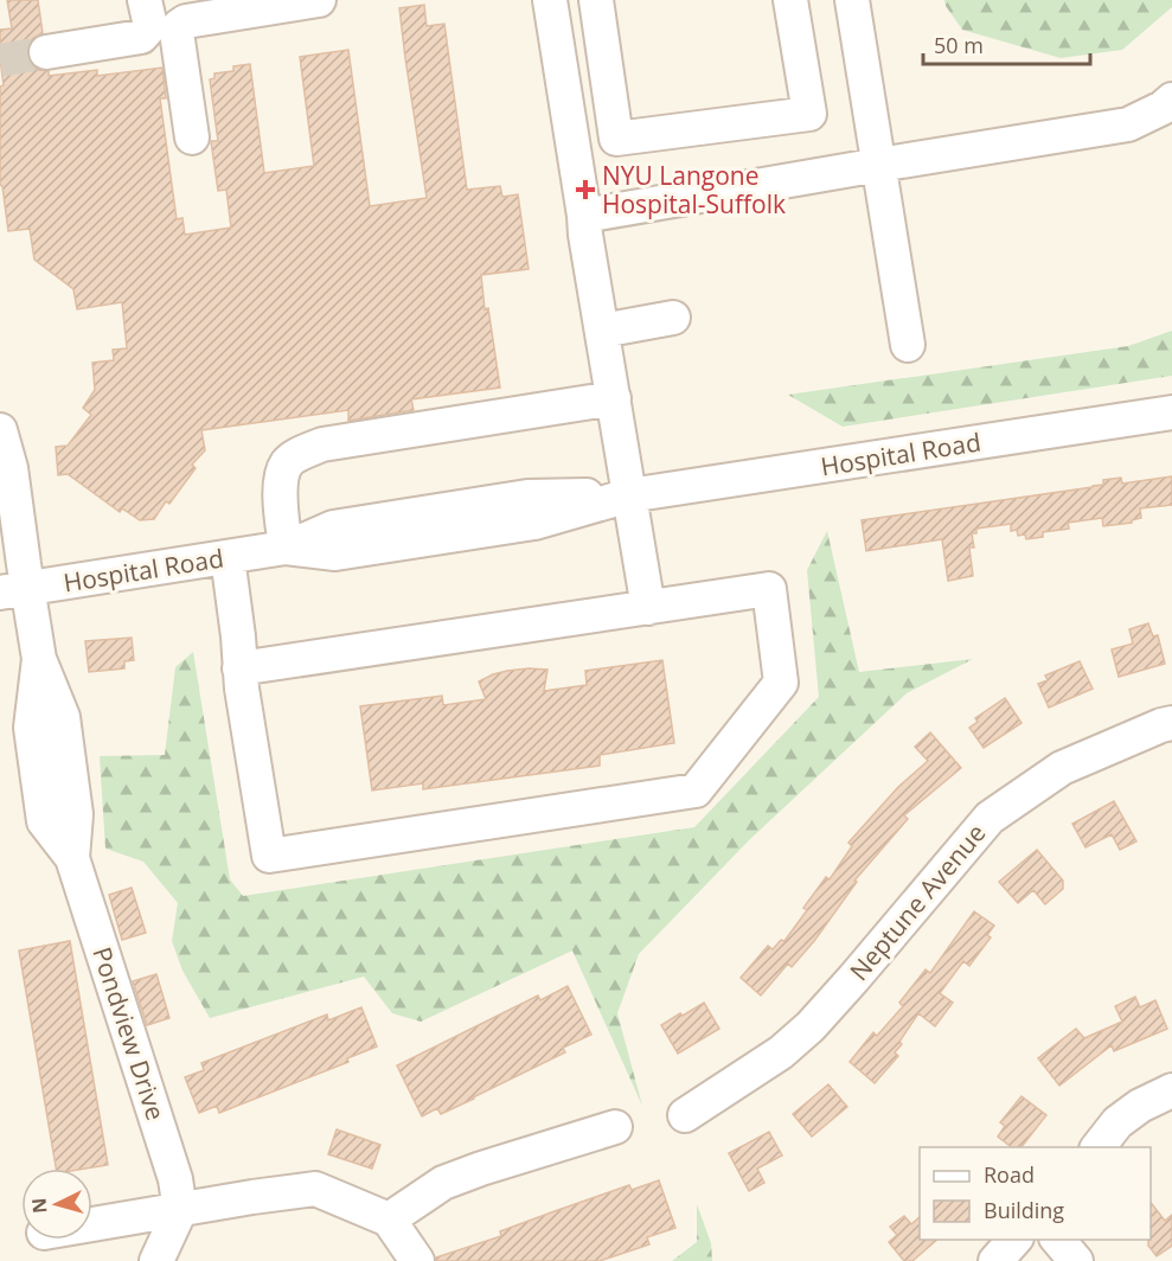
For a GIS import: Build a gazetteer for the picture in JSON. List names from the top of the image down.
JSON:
{
  "streets": {
    "street": ["Hospital Road", "Neptune Avenue", "Pondview Drive"]
  },
  "crossings": [
    ["Hospital Road", "Pondview Drive"]
  ],
  "places": {
    "health": ["NYU Langone Hospital-Suffolk"]
  },
  "legend": ["Road", "Building"],
  "scale_bar": "50 m",
  "north": "left"
}
